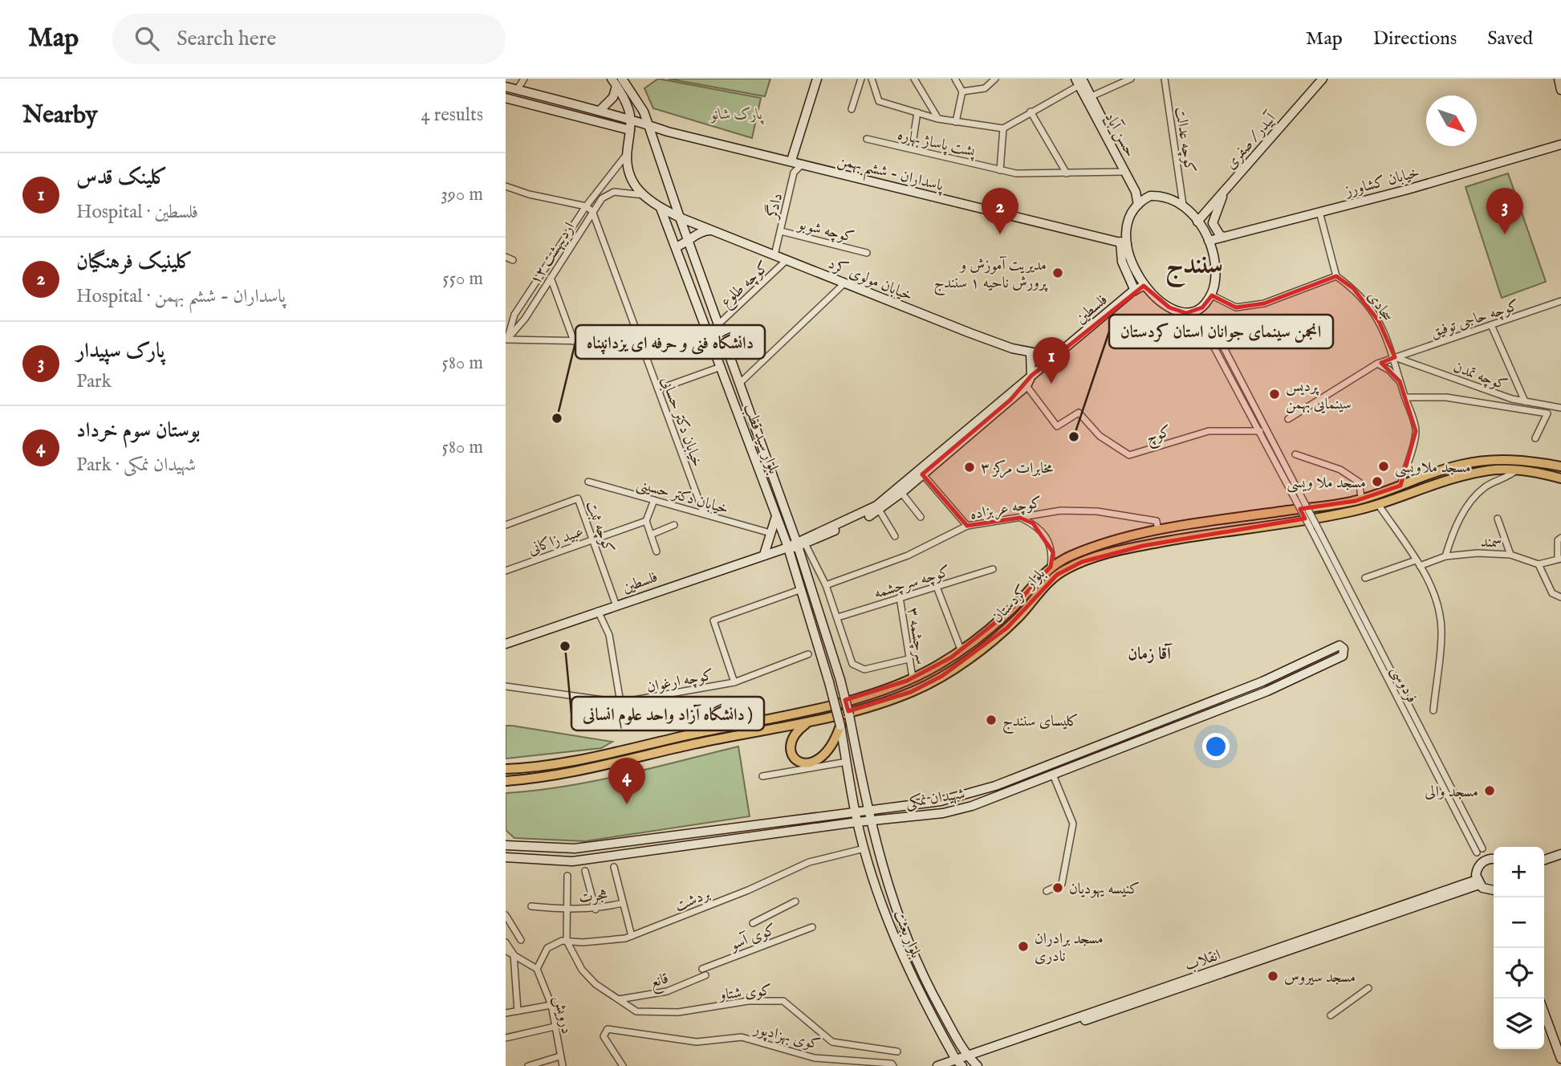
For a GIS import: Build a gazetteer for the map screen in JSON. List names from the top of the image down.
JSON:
{
  "streets": {
    "main road": [
      "حسن آباد",
      "آبیدر / صفری",
      "پاسداران - ششم بهمن",
      "خیابان کشاورز",
      "خیابان مولوی کرد",
      "فلسطین",
      "بلوار سید قطب",
      "بلوار کردستان",
      "شهیدان نمکی",
      "بلوار بعثت",
      "انقلاب"
    ],
    "street": [
      "کوچه عدالت",
      "پشت پاساژ بهاره",
      "دادگر",
      "کوچه شوبو",
      "۱۲ اردیبهشت",
      "کوچه طلوع",
      "سجادی",
      "کوچه حاجی توفیق",
      "کوچه تمدن",
      "خیابان دکتر حسابی",
      "کوچ",
      "خیابان دکتر حسینی",
      "کوچه عربزاده",
      "کوچه ثبت",
      "عبید زاکانی",
      "سمند",
      "کوچه سرچشمه",
      "سرچشمه ۳",
      "کوچه ارغوان",
      "فردوسی",
      "هجرت",
      "بردشت",
      "کوی آسو",
      "قانع",
      "کوی شتاو",
      "درویش",
      "کوی بهزادپور"
    ]
  },
  "crossings": [
    ["حسن آباد", "کوچه عدالت"],
    ["حسن آباد", "آبیدر / صفری"],
    ["حسن آباد", "پشت پاساژ بهاره"],
    ["حسن آباد", "پاسداران - ششم بهمن"],
    ["حسن آباد", "خیابان کشاورز"],
    ["حسن آباد", "فلسطین"],
    ["کوچه عدالت", "آبیدر / صفری"],
    ["کوچه عدالت", "پاسداران - ششم بهمن"],
    ["کوچه عدالت", "خیابان کشاورز"],
    ["کوچه عدالت", "فلسطین"],
    ["آبیدر / صفری", "پاسداران - ششم بهمن"],
    ["آبیدر / صفری", "خیابان کشاورز"],
    ["آبیدر / صفری", "فلسطین"],
    ["پاسداران - ششم بهمن", "خیابان کشاورز"],
    ["پاسداران - ششم بهمن", "دادگر"],
    ["پاسداران - ششم بهمن", "فلسطین"],
    ["پاسداران - ششم بهمن", "بلوار سید قطب"],
    ["خیابان کشاورز", "فلسطین"],
    ["دادگر", "کوچه شوبو"],
    ["دادگر", "خیابان مولوی کرد"],
    ["۱۲ اردیبهشت", "خیابان دکتر حسابی"],
    ["خیابان مولوی کرد", "کوچه طلوع"],
    ["خیابان مولوی کرد", "فلسطین"],
    ["خیابان مولوی کرد", "بلوار سید قطب"],
    ["کوچه طلوع", "بلوار سید قطب"],
    ["سجادی", "کوچه حاجی توفیق"],
    ["سجادی", "کوچه تمدن"],
    ["سجادی", "بلوار کردستان"],
    ["فلسطین", "کوچ"],
    ["فلسطین", "بلوار سید قطب"],
    ["فلسطین", "کوچه ثبت"],
    ["کوچه حاجی توفیق", "کوچه تمدن"],
    ["خیابان دکتر حسابی", "خیابان دکتر حسینی"],
    ["کوچ", "فردوسی"],
    ["بلوار سید قطب", "بلوار کردستان"],
    ["بلوار سید قطب", "کوچه ارغوان"],
    ["کوچه عربزاده", "بلوار کردستان"],
    ["کوچه ثبت", "عبید زاکانی"],
    ["کوچه سرچشمه", "سرچشمه ۳"],
    ["بلوار کردستان", "سرچشمه ۳"],
    ["شهیدان نمکی", "بلوار بعثت"],
    ["هجرت", "بردشت"],
    ["بردشت", "بلوار بعثت"],
    ["بردشت", "کوی شتاو"],
    ["بلوار بعثت", "انقلاب"],
    ["کوی آسو", "قانع"],
    ["قانع", "کوی شتاو"]
  ],
  "districts": ["سنندج", "آقا زمان"],
  "parks": ["پارک شانو"],
  "places": [
    "مدیریت آموزش و پرورش ناحیه ۱ سنندج",
    "پردیس سینمایی بهمن",
    "دانشگاه فنی و حرفه ای یزدانپناه",
    "انجمن سینمای جوانان استان کردستان",
    "مسجد ملاویسی",
    "مخابرات مرکز ۳",
    "مسجد ملا ویسی",
    "دانشگاه آزاد واحد علوم انسانی )",
    "کلیسای سنندج",
    "مسجد والی",
    "کنیسه یهودیان",
    "مسجد برادران نادری",
    "مسجد سیروس"
  ],
  "north": "bottom right",
  "page": {
    "header": "Map",
    "search": "Search here",
    "nav": ["Map", "Directions", "Saved"],
    "heading": ["Nearby", "4 results"],
    "list": [
      {
        "mark": "1",
        "name": "کلینک قدس",
        "note": "Hospital · فلسطین",
        "value": "390 m"
      },
      {
        "mark": "2",
        "name": "کلینیک فرهنگیان",
        "note": "Hospital · پاسداران - ششم بهمن",
        "value": "550 m"
      },
      {
        "mark": "3",
        "name": "پارک سپیدار",
        "note": "Park",
        "value": "580 m"
      },
      {
        "mark": "4",
        "name": "بوستان سوم خرداد",
        "note": "Park · شهیدان نمکی",
        "value": "580 m"
      }
    ],
    "pins": [
      "2",
      "3",
      "1",
      "4"
    ],
    "map_buttons": ["+", "−"]
  }
}
